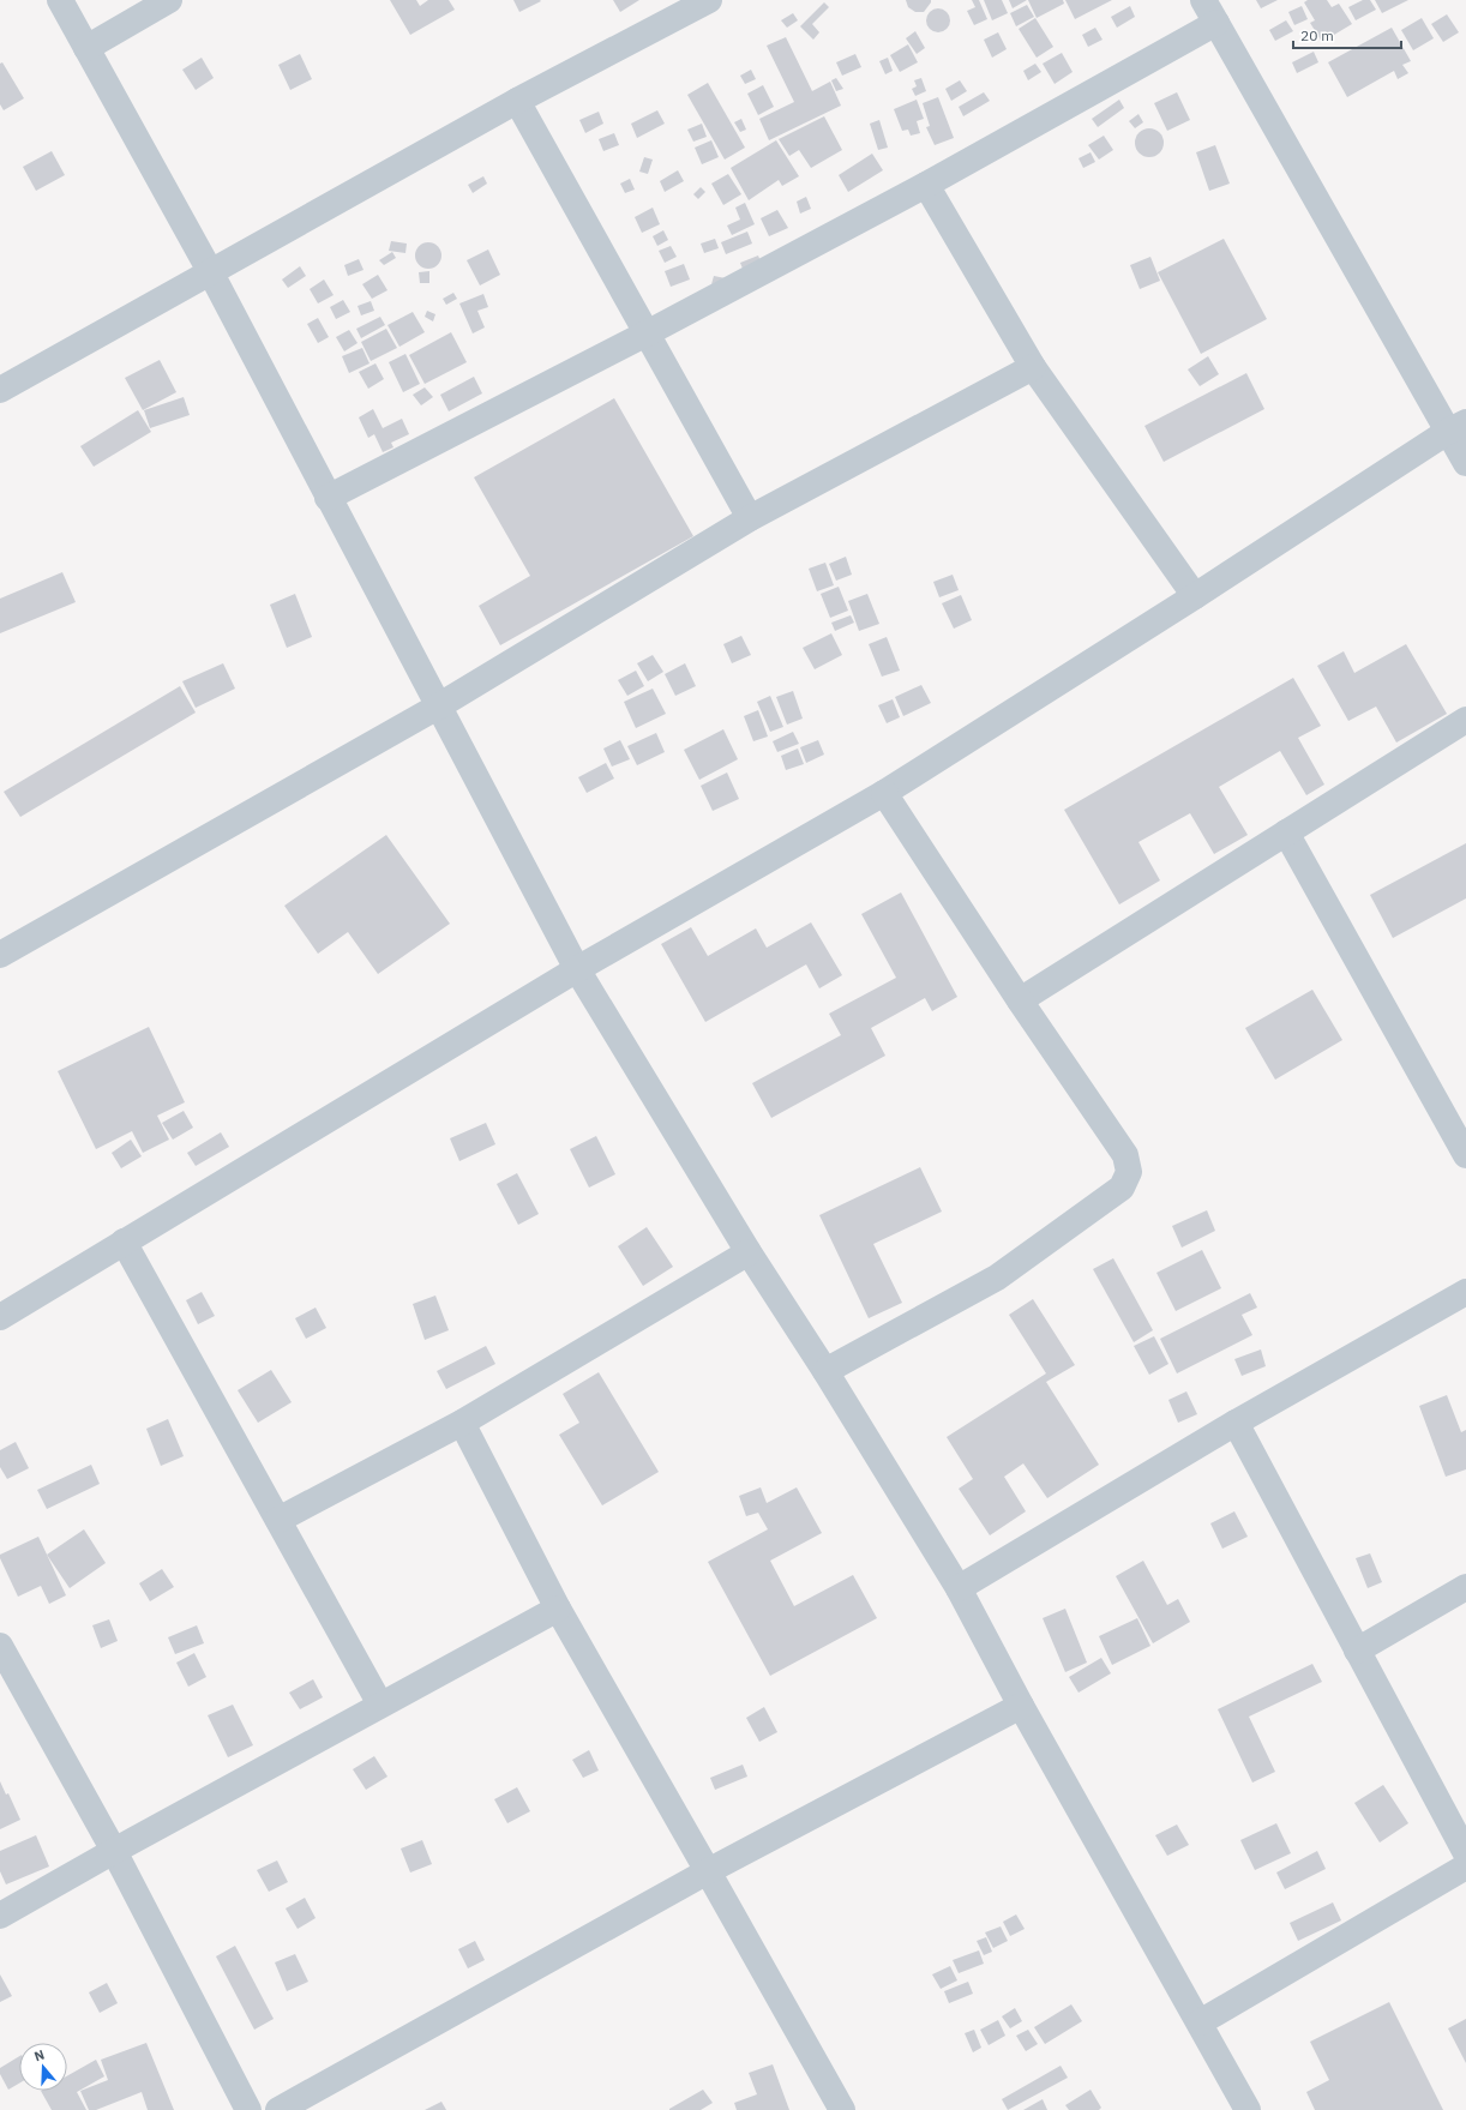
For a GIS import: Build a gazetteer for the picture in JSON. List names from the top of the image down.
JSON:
{
  "scale_bar": "20 m",
  "north": "top"
}
